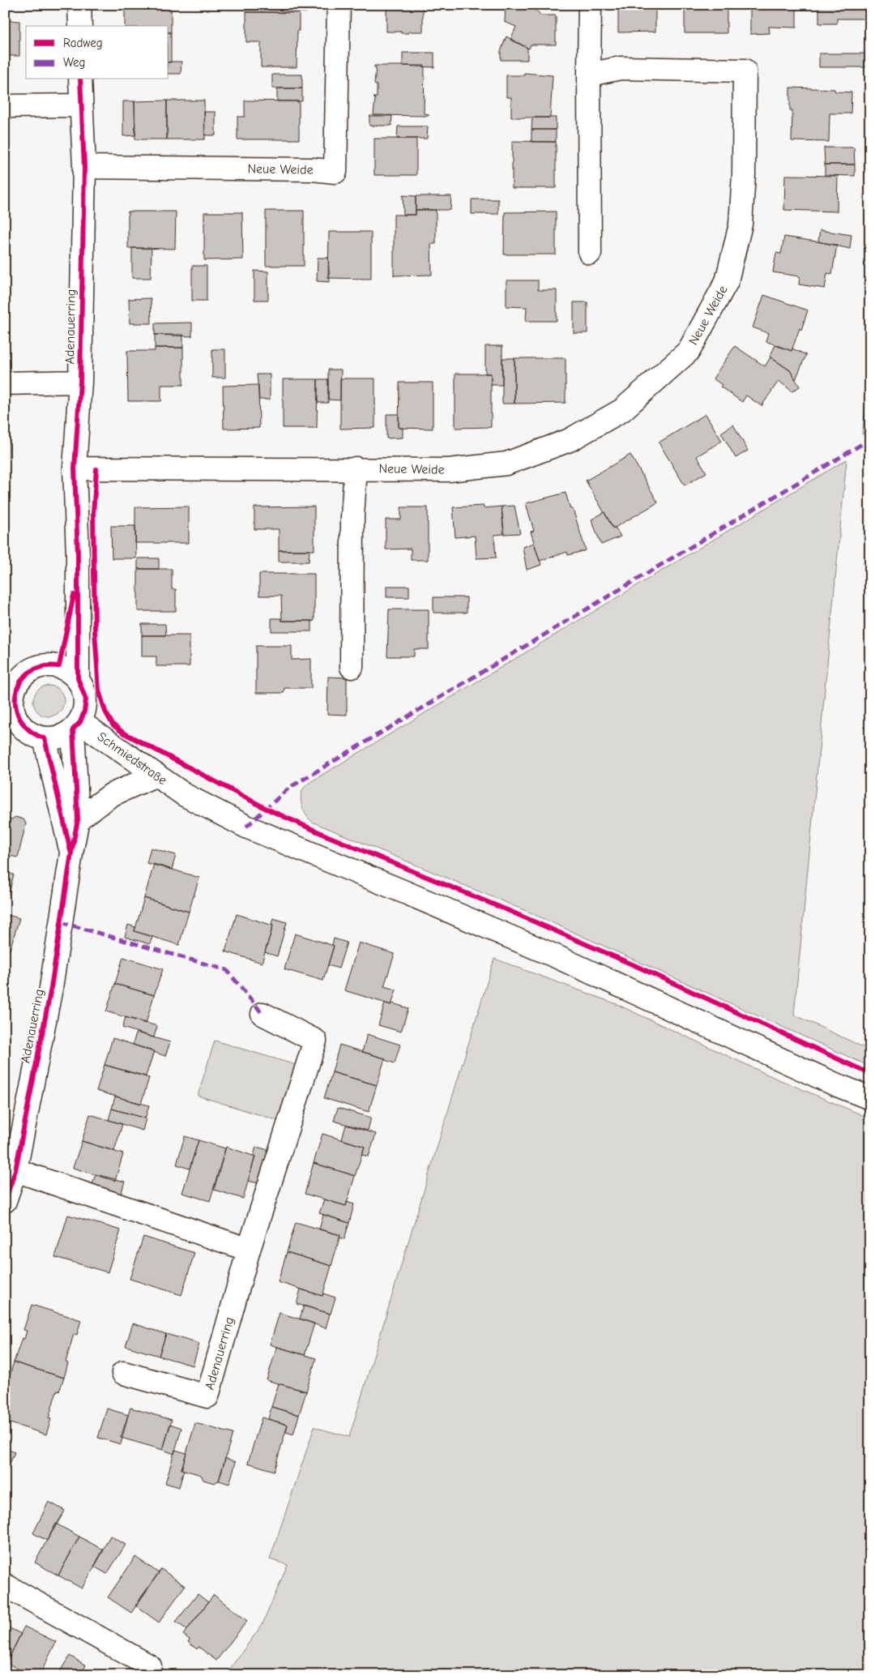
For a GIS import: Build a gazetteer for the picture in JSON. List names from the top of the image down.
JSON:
{
  "streets": {
    "street": ["Neue Weide", "Adenauerring", "Schmiedstraße"]
  },
  "crossings": [
    ["Neue Weide", "Adenauerring"],
    ["Adenauerring", "Schmiedstraße"]
  ],
  "legend": ["Radweg", "Weg"]
}
